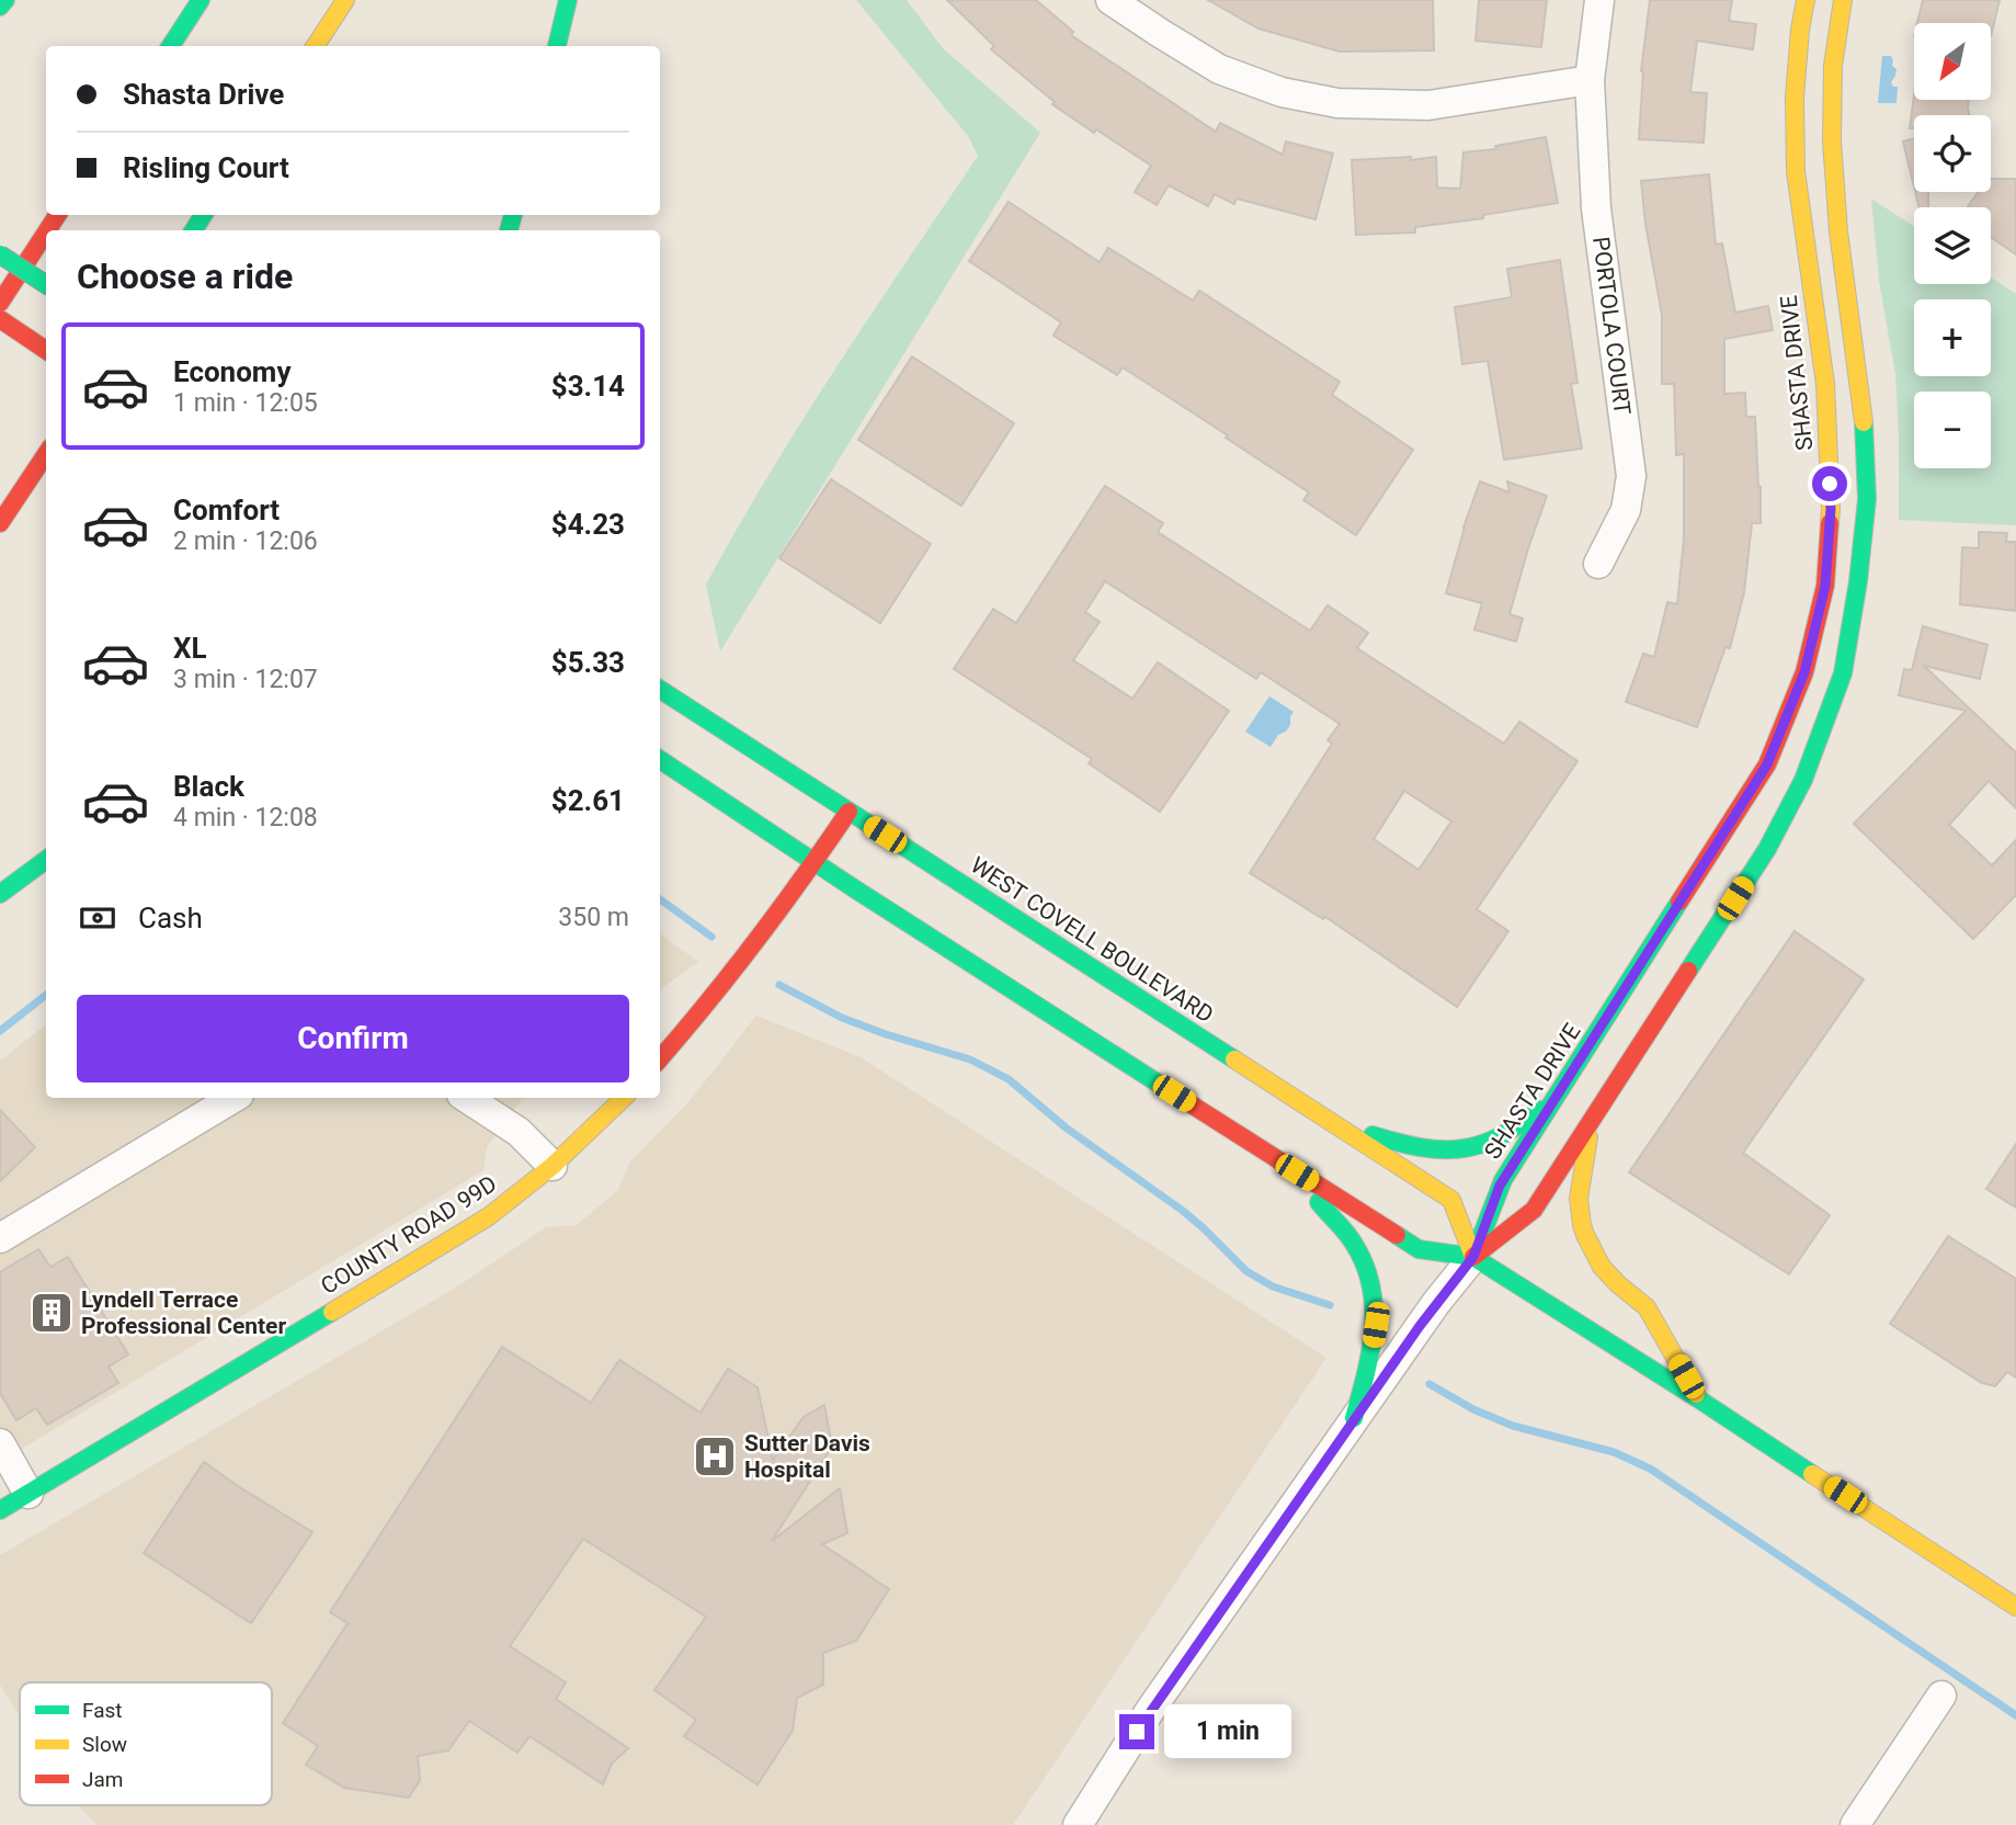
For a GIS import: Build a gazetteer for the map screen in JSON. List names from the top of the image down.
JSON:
{
  "streets": {
    "main road": ["SHASTA DRIVE", "WEST COVELL BOULEVARD", "COUNTY ROAD 99D"],
    "street": ["PORTOLA COURT"]
  },
  "crossings": [
    ["SHASTA DRIVE", "WEST COVELL BOULEVARD"]
  ],
  "places": {
    "building": ["Lyndell Terrace Professional Center"],
    "hospital": ["Sutter Davis Hospital"]
  },
  "legend": ["Fast", "Slow", "Jam"],
  "north": "bottom left",
  "page": {
    "map_buttons": ["+", "−"],
    "banner": ["Shasta Drive", "Risling Court"],
    "heading": "Choose a ride",
    "list": [
      {
        "name": "Economy",
        "note": "1 min · 12:05",
        "value": "$3.14"
      },
      {
        "name": "Comfort",
        "note": "2 min · 12:06",
        "value": "$4.23"
      },
      {
        "name": "XL",
        "note": "3 min · 12:07",
        "value": "$5.33"
      },
      {
        "name": "Black",
        "note": "4 min · 12:08",
        "value": "$2.61"
      }
    ],
    "pay": ["Cash", "350 m"],
    "buttons": "Confirm",
    "bubble": "1 min"
  }
}
